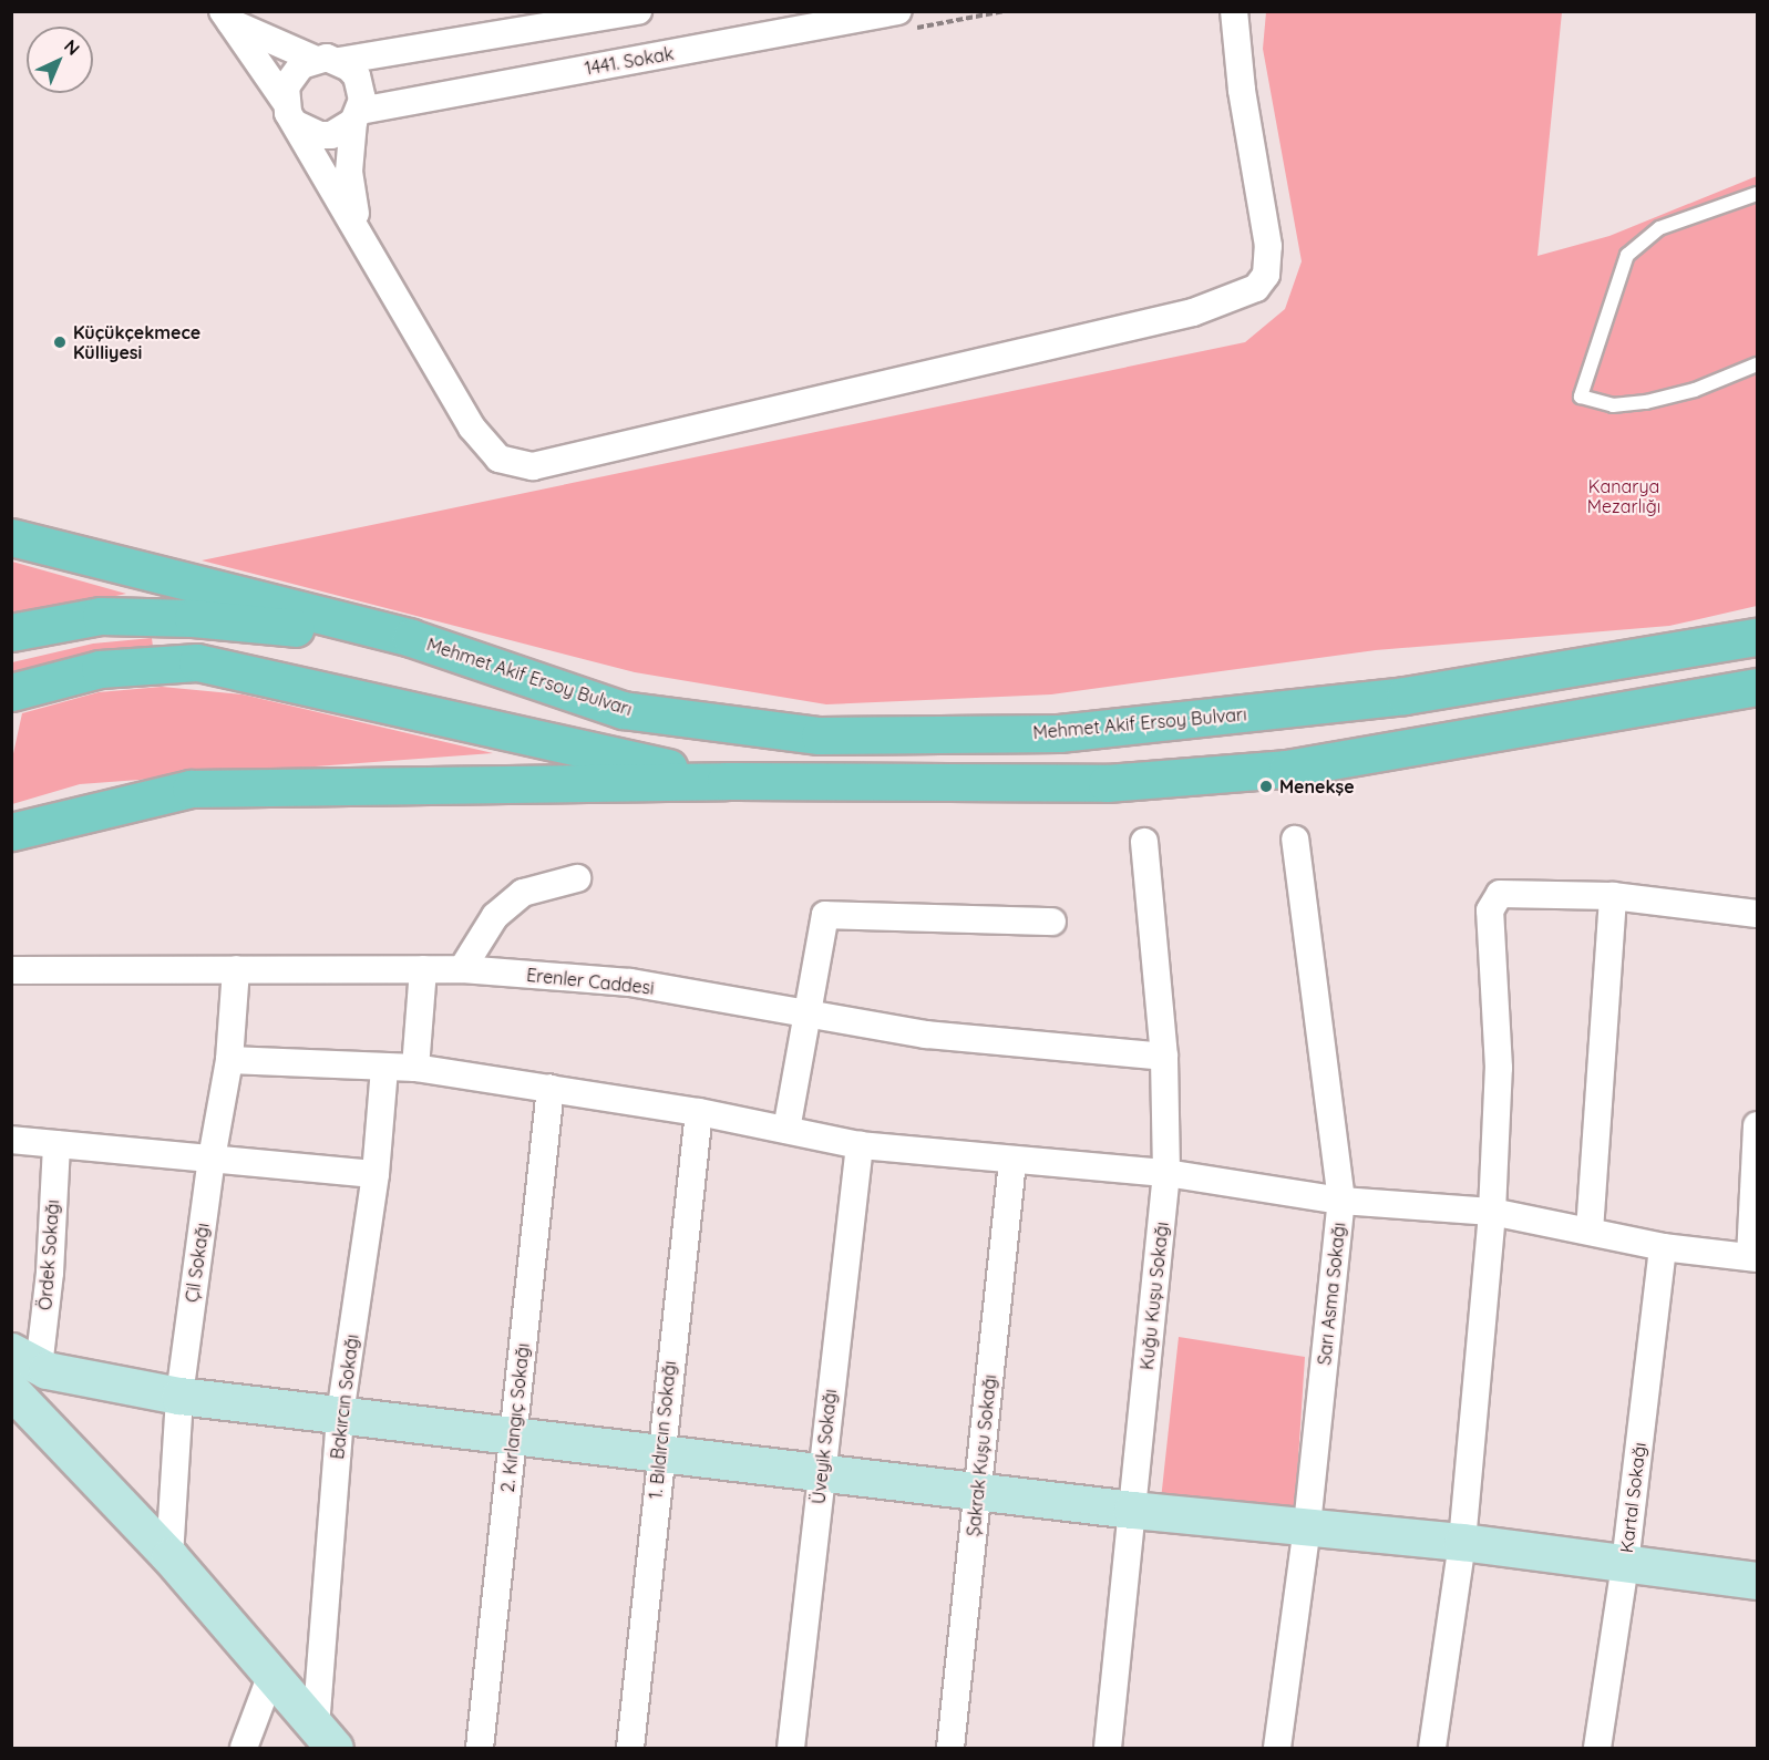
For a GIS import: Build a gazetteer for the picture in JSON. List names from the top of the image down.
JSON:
{
  "streets": {
    "main road": ["Mehmet Akif Ersoy Bulvarı"],
    "street": [
      "1441. Sokak",
      "Erenler Caddesi",
      "Ördek Sokağı",
      "Çil Sokağı",
      "Sarı Asma Sokağı",
      "Kuğu Kuşu Sokağı",
      "Bakırcın Sokağı",
      "2. Kırlangıç Sokağı",
      "1. Bıldırcın Sokağı",
      "Üveyik Sokağı",
      "Şakrak Kuşu Sokağı",
      "Kartal Sokağı"
    ]
  },
  "crossings": [
    ["Erenler Caddesi", "Çil Sokağı"],
    ["Erenler Caddesi", "Kuğu Kuşu Sokağı"]
  ],
  "parks": ["Kanarya Mezarlığı"],
  "places": ["Küçükçekmece Külliyesi", "Menekşe"],
  "north": "top right"
}
